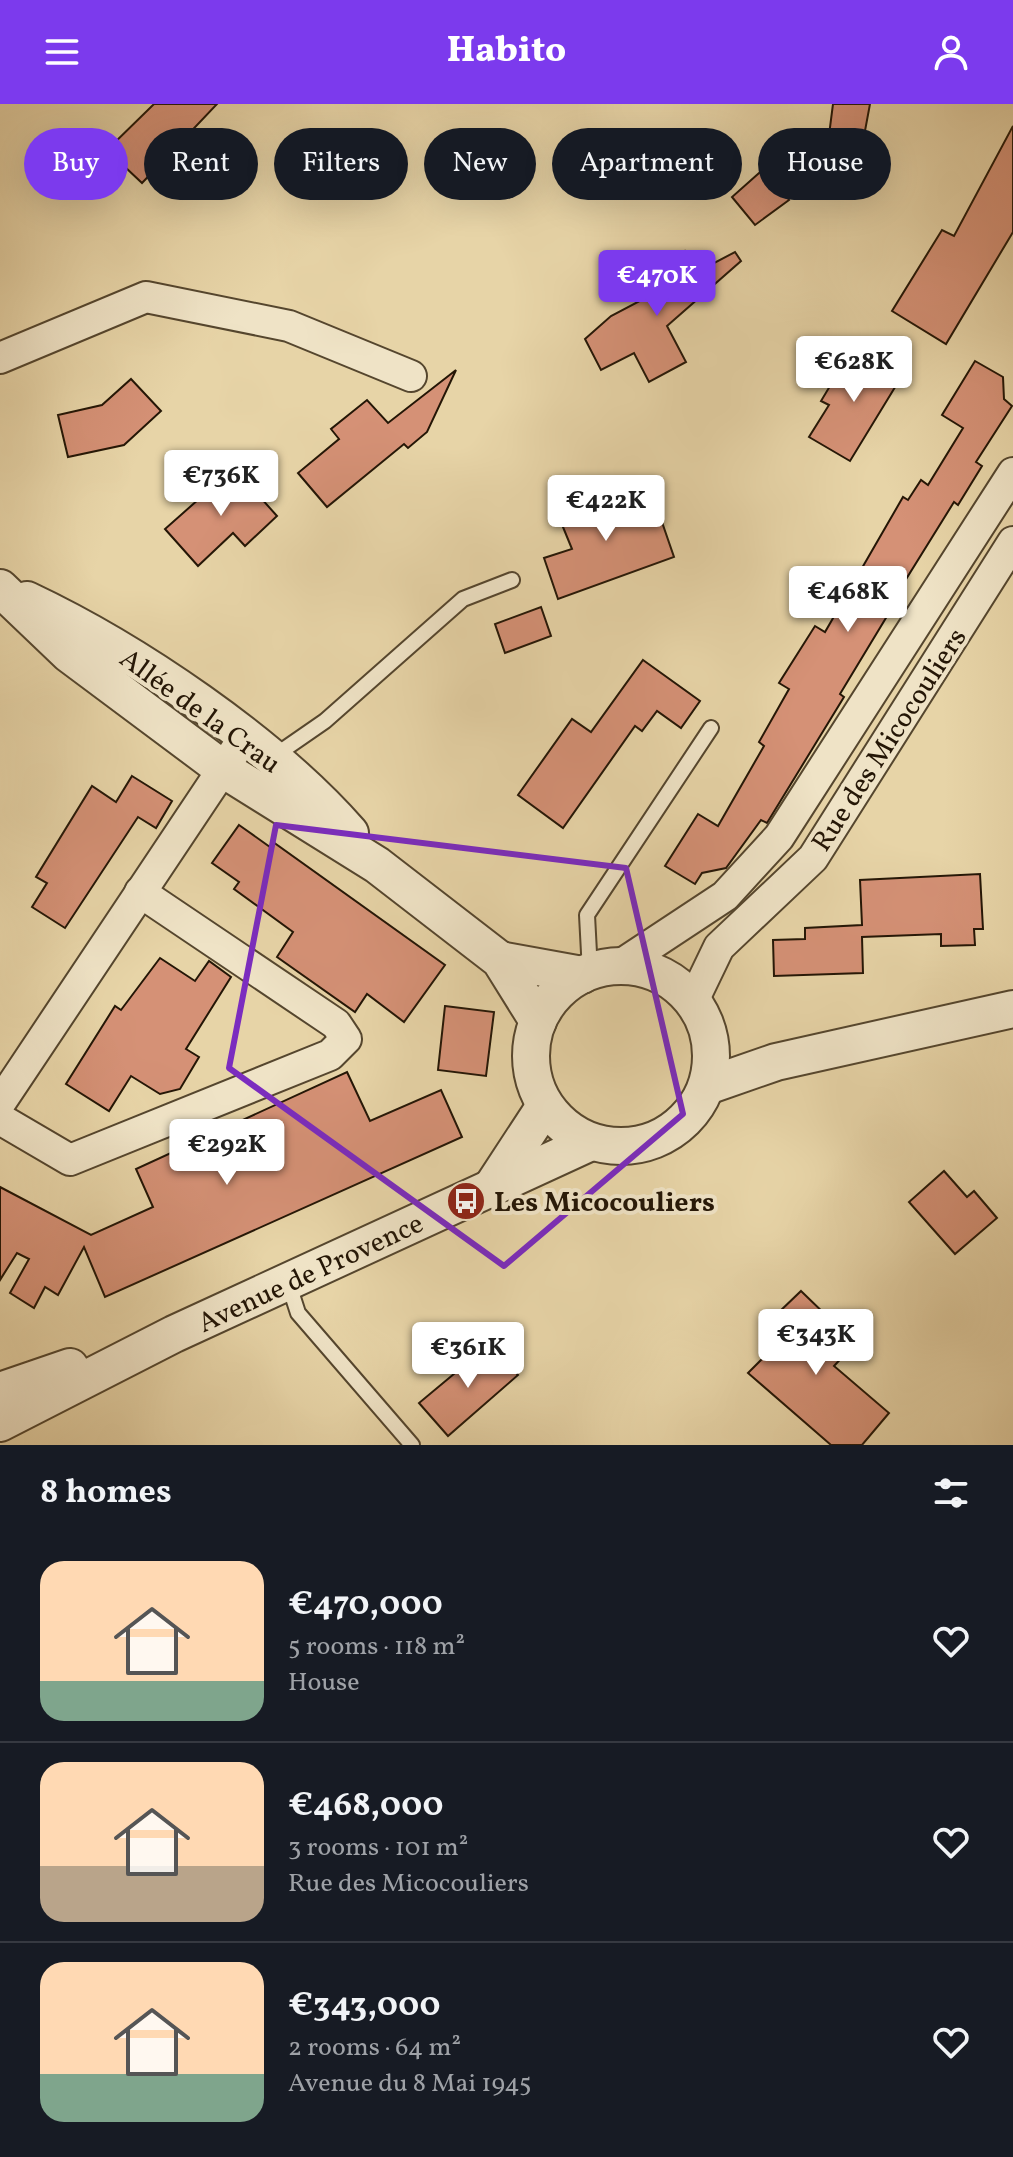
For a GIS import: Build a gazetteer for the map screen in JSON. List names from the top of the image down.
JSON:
{
  "streets": {
    "street": ["Allée de la Crau", "Rue des Micocouliers", "Avenue de Provence"]
  },
  "crossings": [
    ["Rue des Micocouliers", "Avenue de Provence"]
  ],
  "places": {
    "bus stop": ["Les Micocouliers"]
  },
  "page": {
    "header": "Habito",
    "chip": [
      "Buy",
      "Rent",
      "Filters",
      "New",
      "Apartment",
      "House"
    ],
    "price": [
      "€470K",
      "€628K",
      "€736K",
      "€422K",
      "€468K",
      "€292K",
      "€343K",
      "€361K"
    ],
    "heading": "8 homes",
    "list": [
      {
        "name": "€470,000",
        "note": "5 rooms · 118 m² · House"
      },
      {
        "name": "€468,000",
        "note": "3 rooms · 101 m² · Rue des Micocouliers"
      },
      {
        "name": "€343,000",
        "note": "2 rooms · 64 m² · Avenue du 8 Mai 1945"
      }
    ]
  }
}
